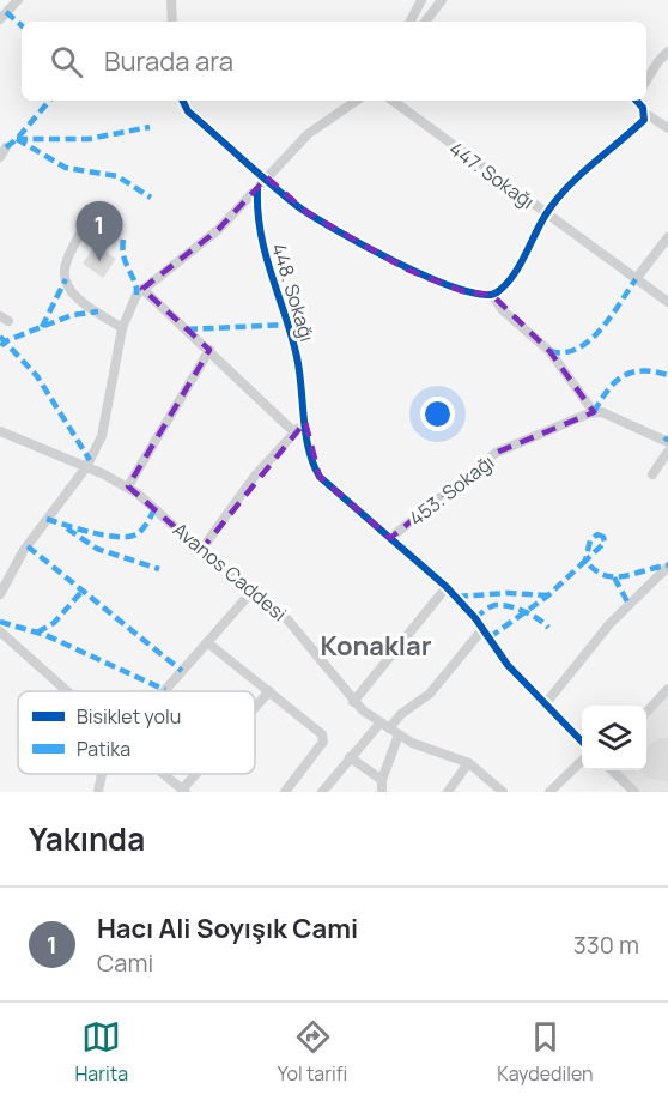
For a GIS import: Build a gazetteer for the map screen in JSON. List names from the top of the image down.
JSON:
{
  "streets": {
    "street": [
      "447. Sokağı",
      "448. Sokağı",
      "453. Sokağı",
      "Avanos Caddesi"
    ]
  },
  "crossings": [
    ["448. Sokağı", "453. Sokağı"]
  ],
  "districts": ["Konaklar"],
  "legend": ["Bisiklet yolu", "Patika"],
  "page": {
    "search": "Burada ara",
    "pins": "1",
    "heading": "Yakında",
    "list": [
      {
        "mark": "1",
        "name": "Hacı Ali Soyışık Cami",
        "note": "Cami",
        "value": "330 m"
      }
    ],
    "nav": ["Harita", "Yol tarifi", "Kaydedilen"]
  }
}
